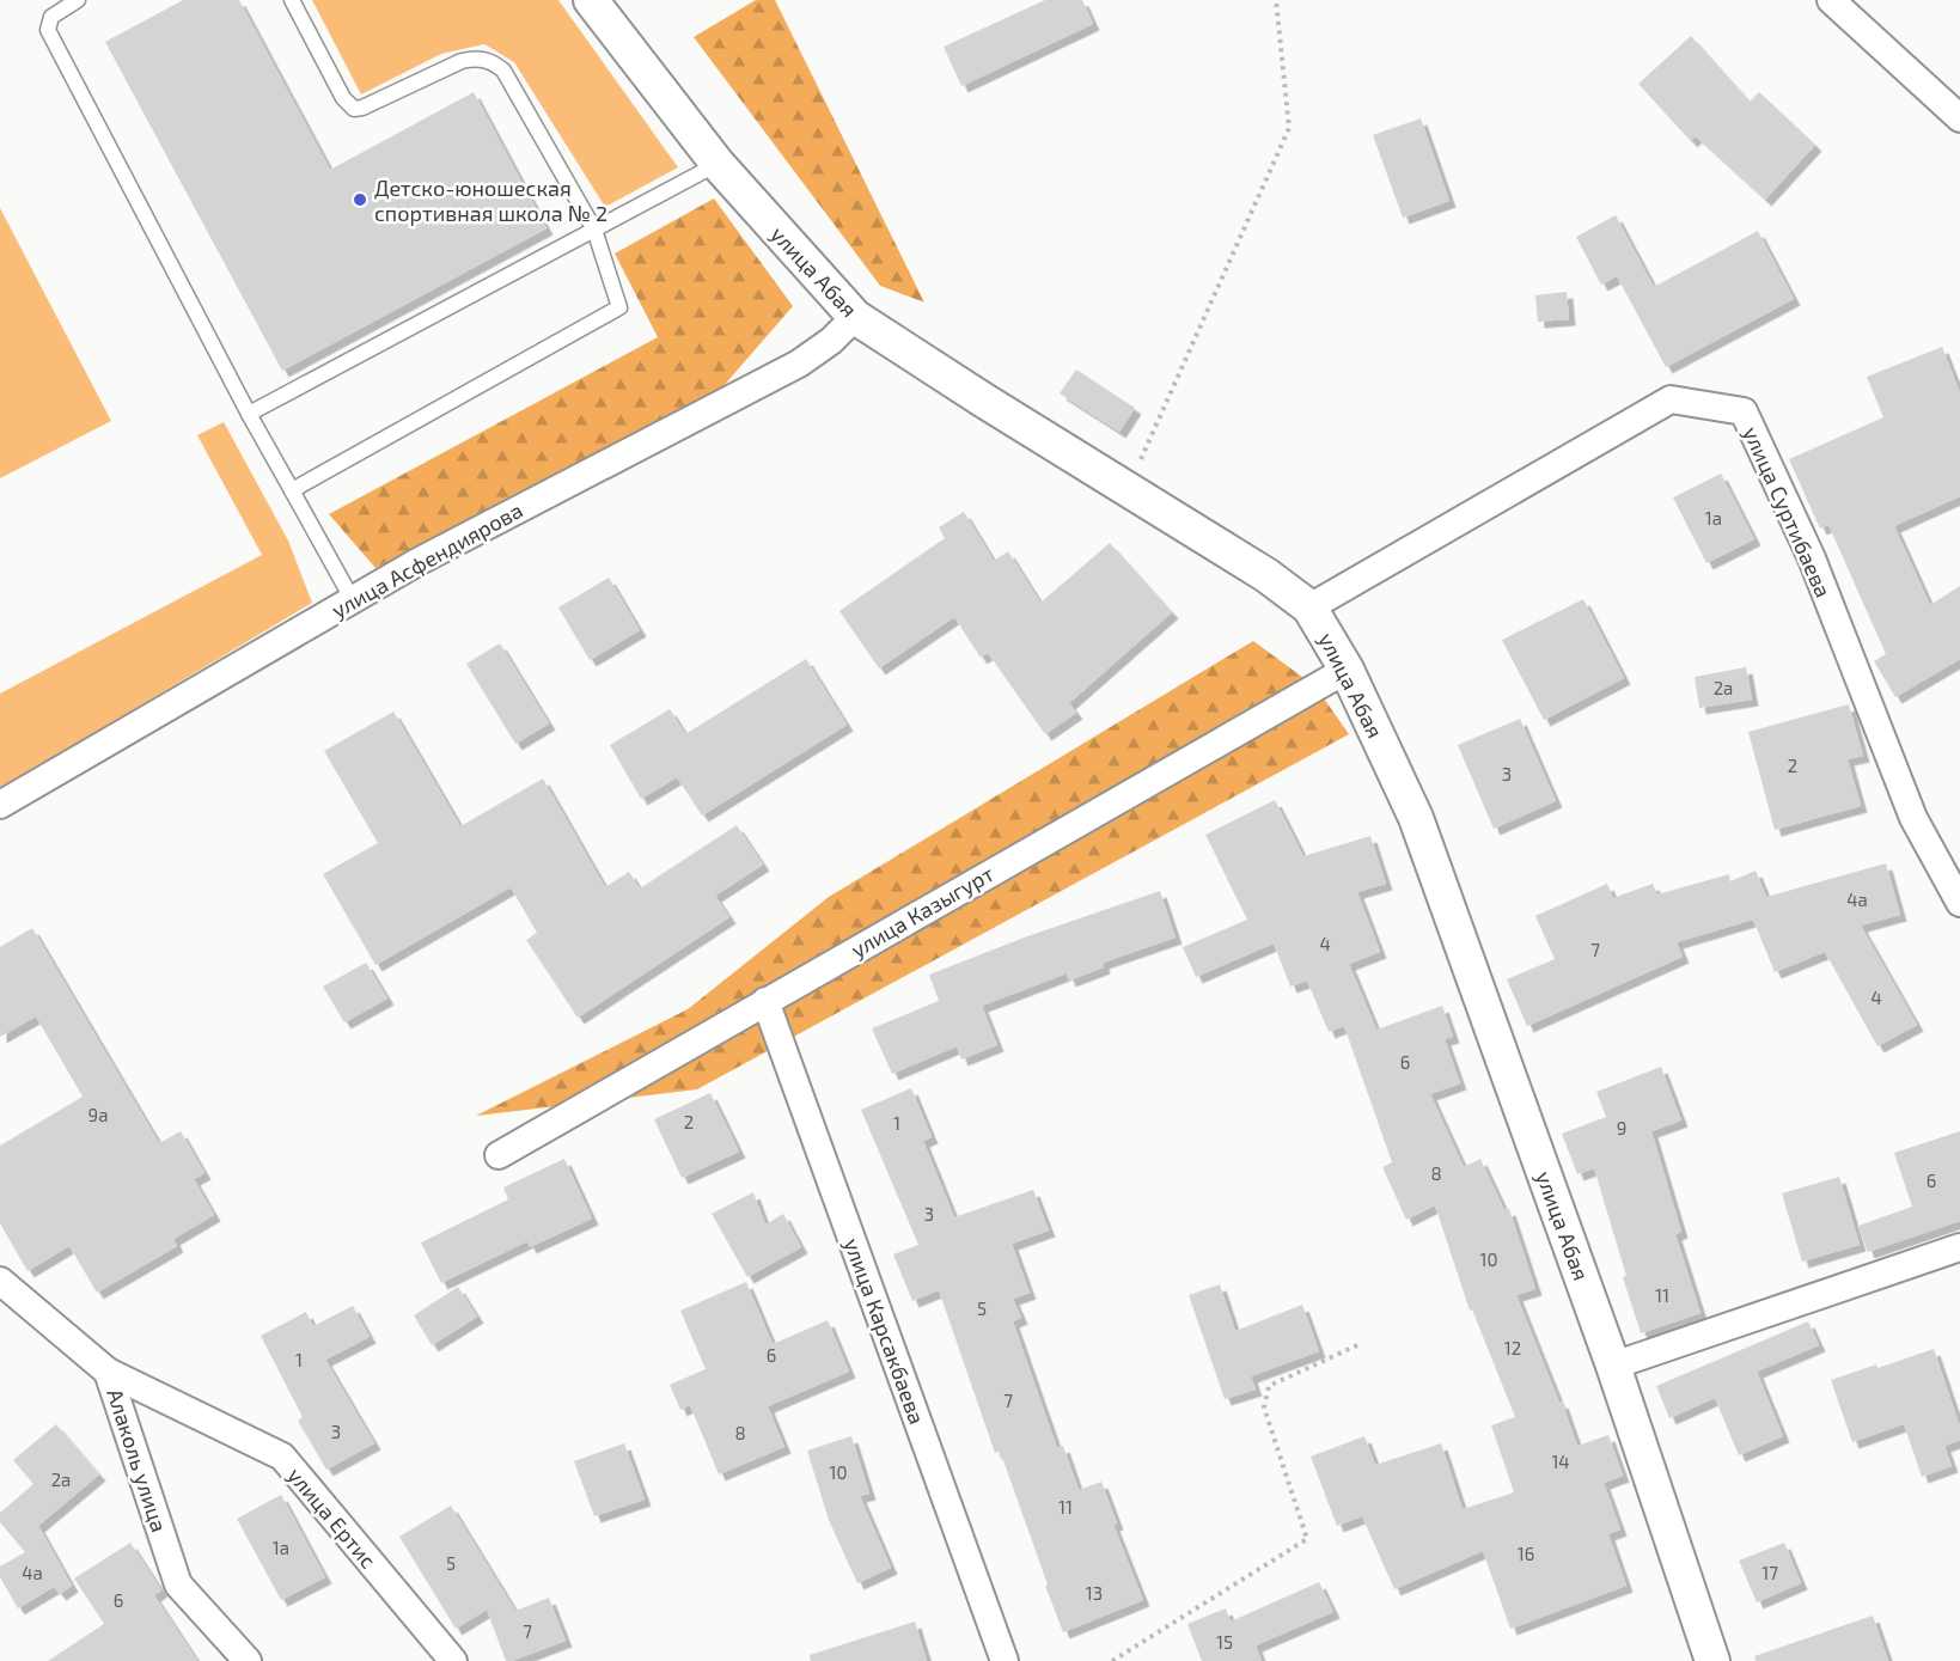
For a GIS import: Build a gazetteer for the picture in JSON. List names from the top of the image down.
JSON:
{
  "streets": {
    "street": [
      "улица Абая",
      "улица Суртибаева",
      "улица Асфендиярова",
      "улица Казыгурт",
      "улица Карсакбаева",
      "Алаколь улица",
      "улица Ертис"
    ]
  },
  "crossings": [
    ["улица Абая", "улица Суртибаева"],
    ["улица Абая", "улица Асфендиярова"],
    ["улица Абая", "улица Казыгурт"],
    ["улица Казыгурт", "улица Карсакбаева"],
    ["Алаколь улица", "улица Ертис"]
  ],
  "places": ["Детско-юношеская спортивная школа № 2"],
  "house_numbers": [
    "1а",
    "2а",
    "2",
    "3",
    "4а",
    "4",
    "7",
    "4",
    "6",
    "9а",
    "2",
    "1",
    "9",
    "8",
    "6",
    "3",
    "10",
    "11",
    "5",
    "12",
    "6",
    "1",
    "7",
    "3",
    "8",
    "14",
    "10",
    "2а",
    "11",
    "1а",
    "16",
    "5",
    "4а",
    "17",
    "13",
    "6",
    "7",
    "15"
  ]
}
